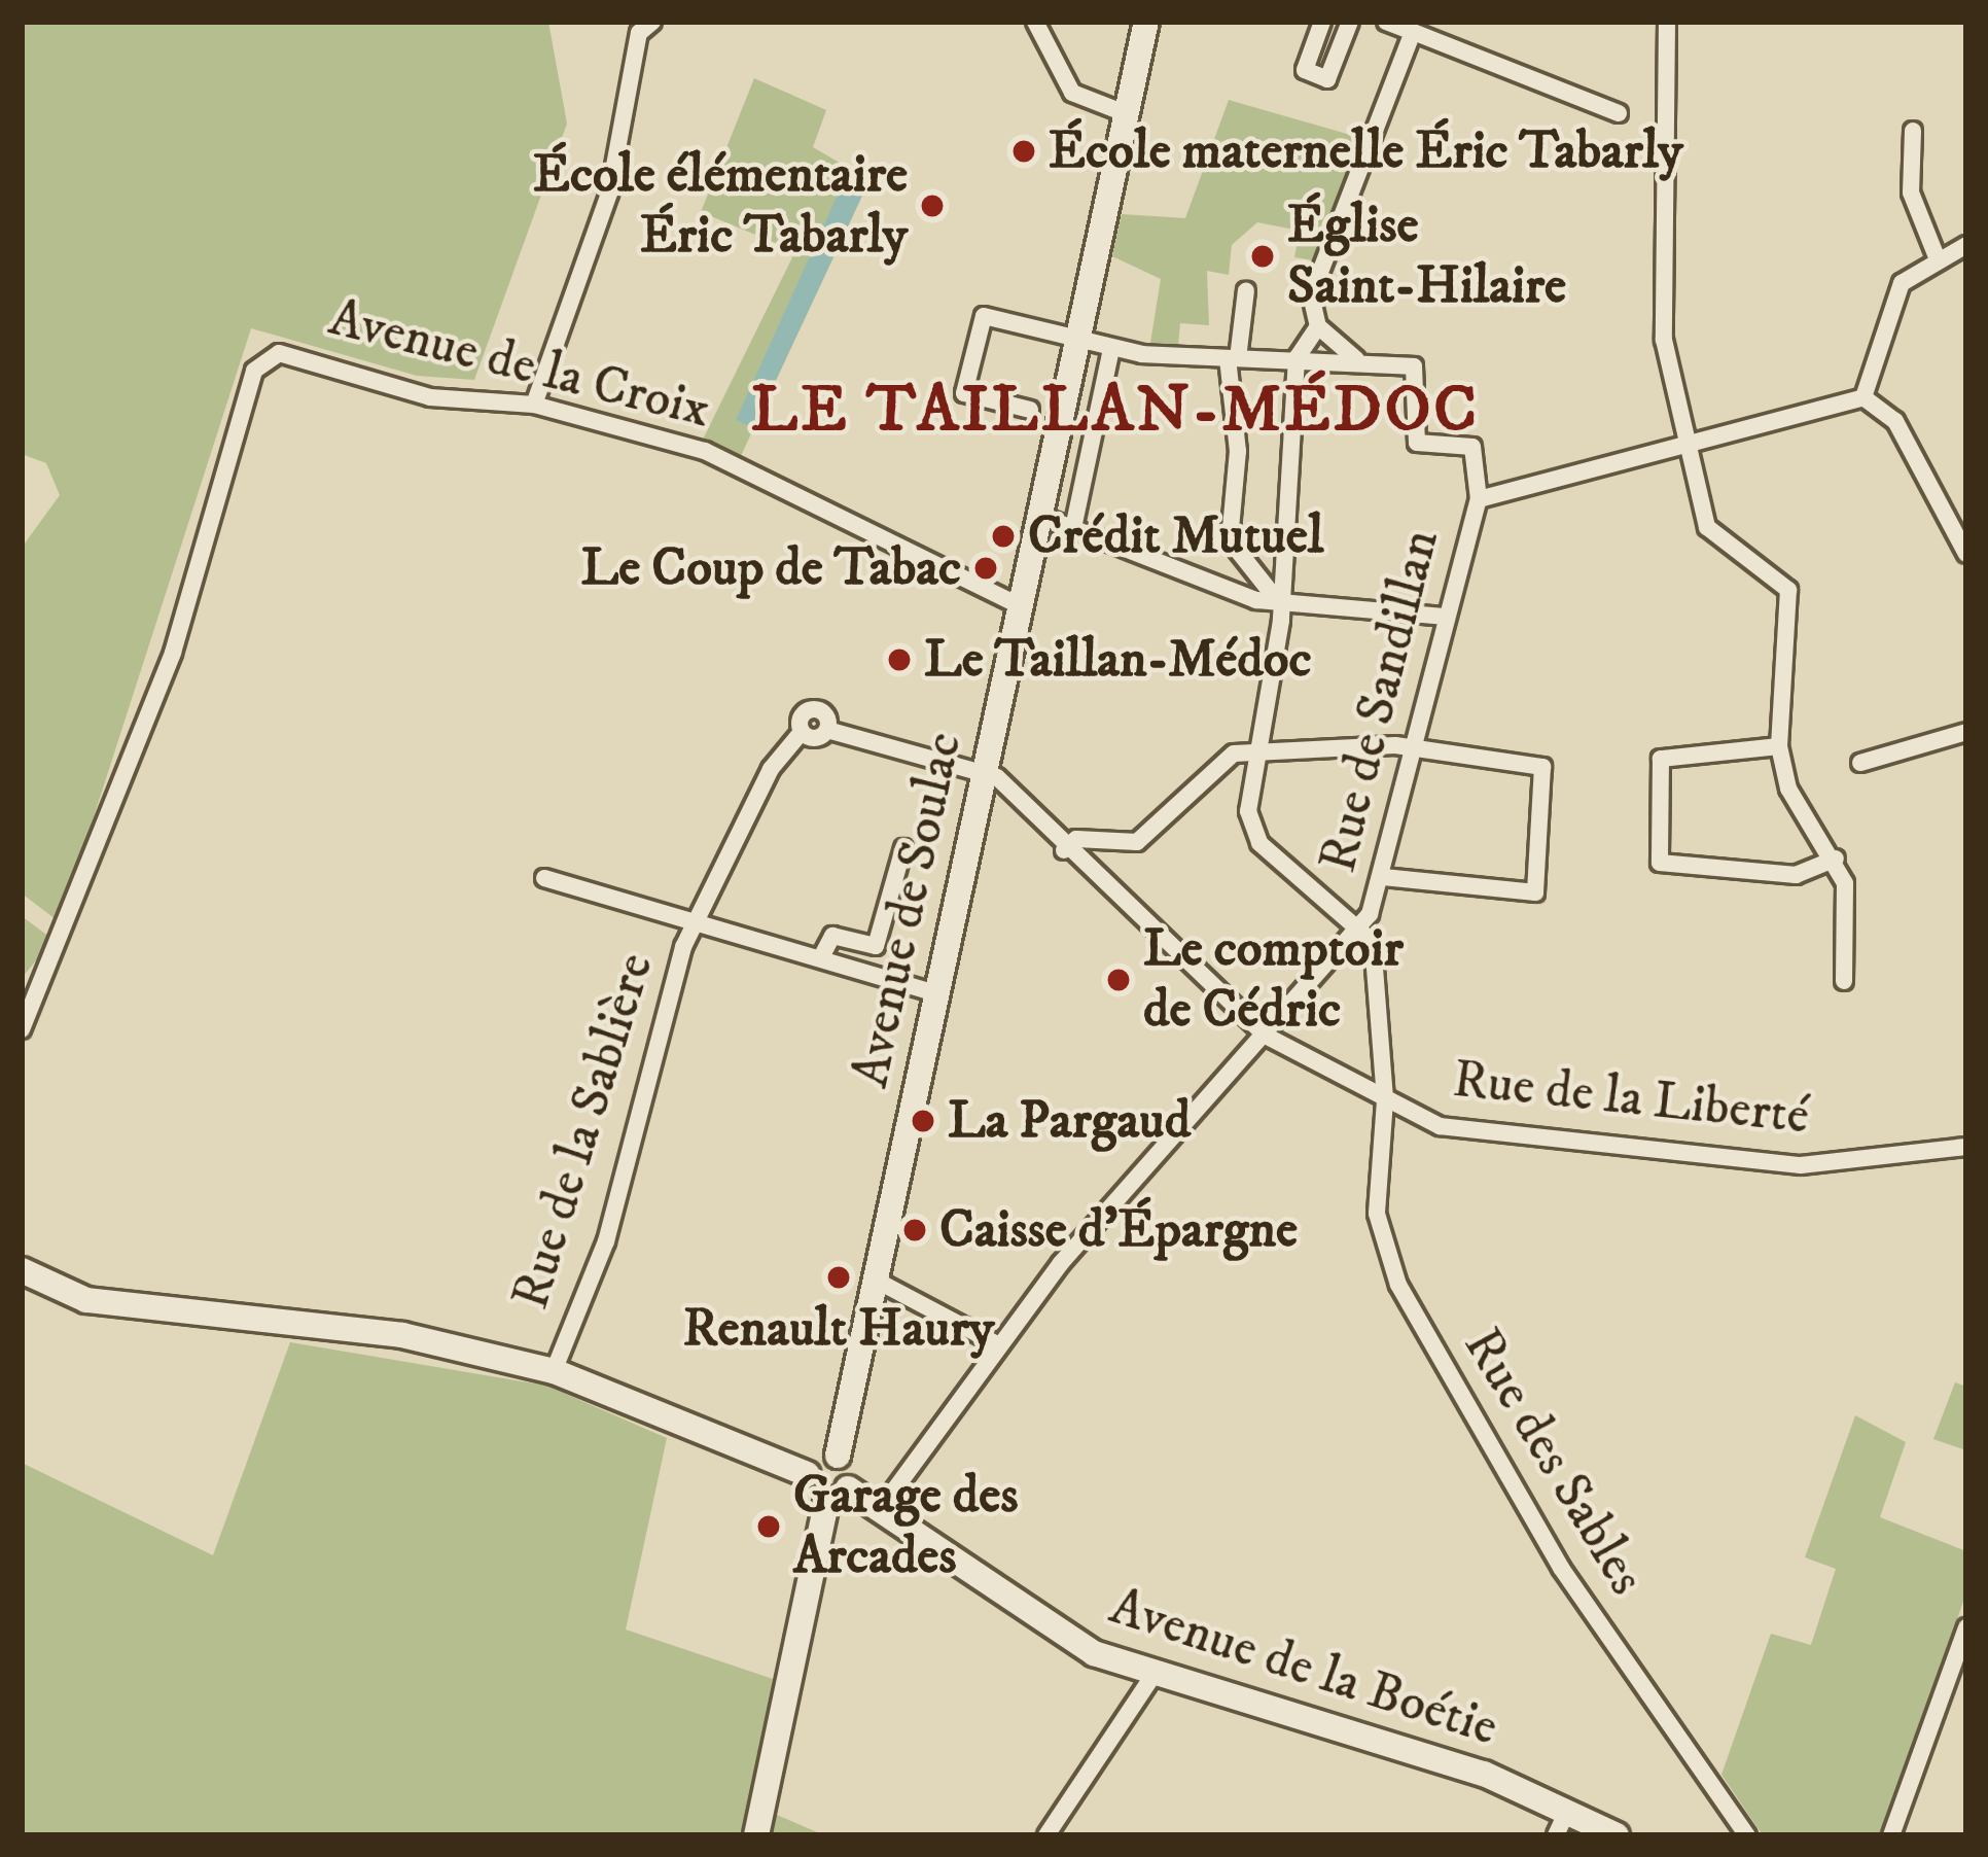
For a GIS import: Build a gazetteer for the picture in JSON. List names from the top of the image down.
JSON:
{
  "streets": {
    "main road": ["Avenue de Soulac", "Avenue de la Boétie"],
    "street": [
      "Avenue de la Croix",
      "Rue de Sandillan",
      "Rue de la Liberté",
      "Rue de la Sablière",
      "Rue des Sables"
    ]
  },
  "crossings": [
    ["Avenue de la Croix", "Avenue de Soulac"],
    ["Rue de Sandillan", "Rue de la Liberté"],
    ["Rue de Sandillan", "Rue des Sables"],
    ["Rue de Sandillan", "Avenue de la Boétie"],
    ["Avenue de Soulac", "Rue de la Liberté"],
    ["Avenue de Soulac", "Rue de la Sablière"],
    ["Rue de la Liberté", "Rue de la Sablière"],
    ["Rue de la Liberté", "Rue des Sables"]
  ],
  "districts": ["LE TAILLAN-MÉDOC"],
  "places": [
    "École maternelle Éric Tabarly",
    "École élémentaire Éric Tabarly",
    "Église Saint-Hilaire",
    "Crédit Mutuel",
    "Le Coup de Tabac",
    "Le Taillan-Médoc",
    "Le comptoir de Cédric",
    "La Pargaud",
    "Caisse d'Épargne",
    "Renault Haury",
    "Garage des Arcades"
  ]
}
